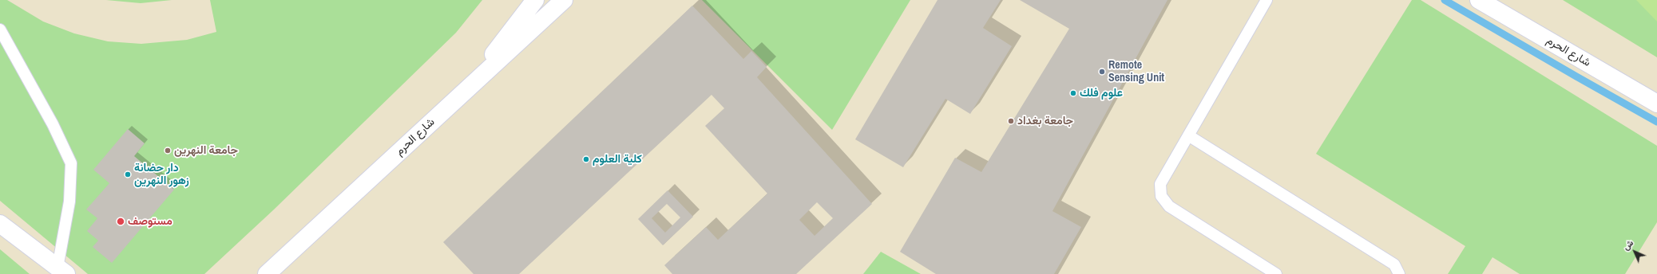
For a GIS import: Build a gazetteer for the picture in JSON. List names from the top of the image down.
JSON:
{
  "streets": {
    "street": ["شارع الحرم"]
  },
  "places": [
    "Remote Sensing Unit",
    "علوم فلك",
    "جامعة بغداد",
    "جامعة النهرين",
    "كلية العلوم",
    "دار حضانة زهور النهرين",
    "مستوصف"
  ],
  "north": "top left"
}
